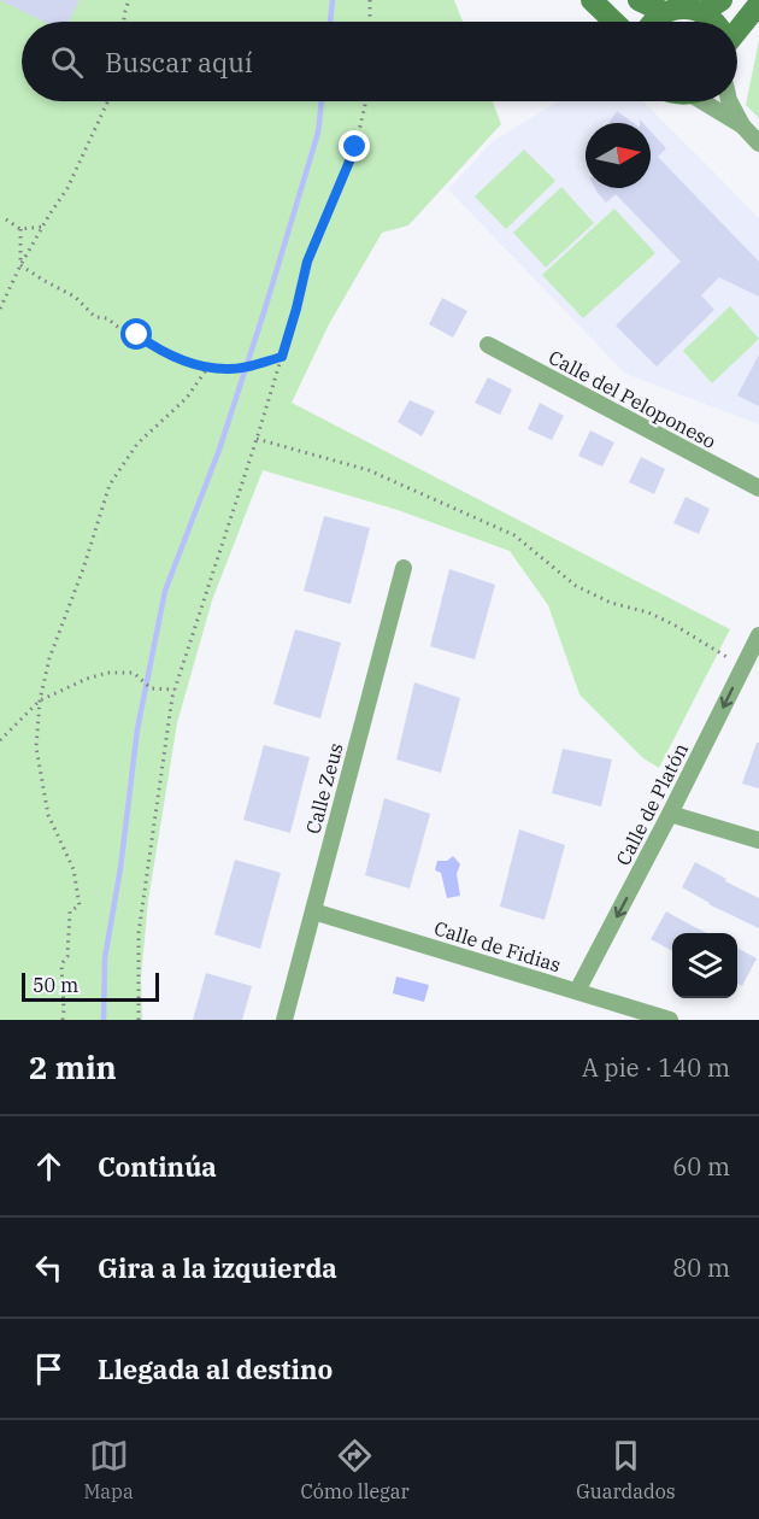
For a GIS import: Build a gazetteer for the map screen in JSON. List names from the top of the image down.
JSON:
{
  "streets": {
    "street": [
      "Calle del Peloponeso",
      "Calle Zeus",
      "Calle de Platón",
      "Calle de Fidias"
    ]
  },
  "crossings": [
    ["Calle Zeus", "Calle de Fidias"],
    ["Calle de Platón", "Calle de Fidias"]
  ],
  "one_way": ["Calle de Platón"],
  "scale_bar": "50 m",
  "north": "right",
  "page": {
    "search": "Buscar aquí",
    "scale": "50 m",
    "heading": ["2 min", "A pie · 140 m"],
    "list": [
      ["Continúa", "60 m"],
      ["Gira a la izquierda", "80 m"],
      "Llegada al destino"
    ],
    "nav": ["Mapa", "Cómo llegar", "Guardados"]
  }
}
